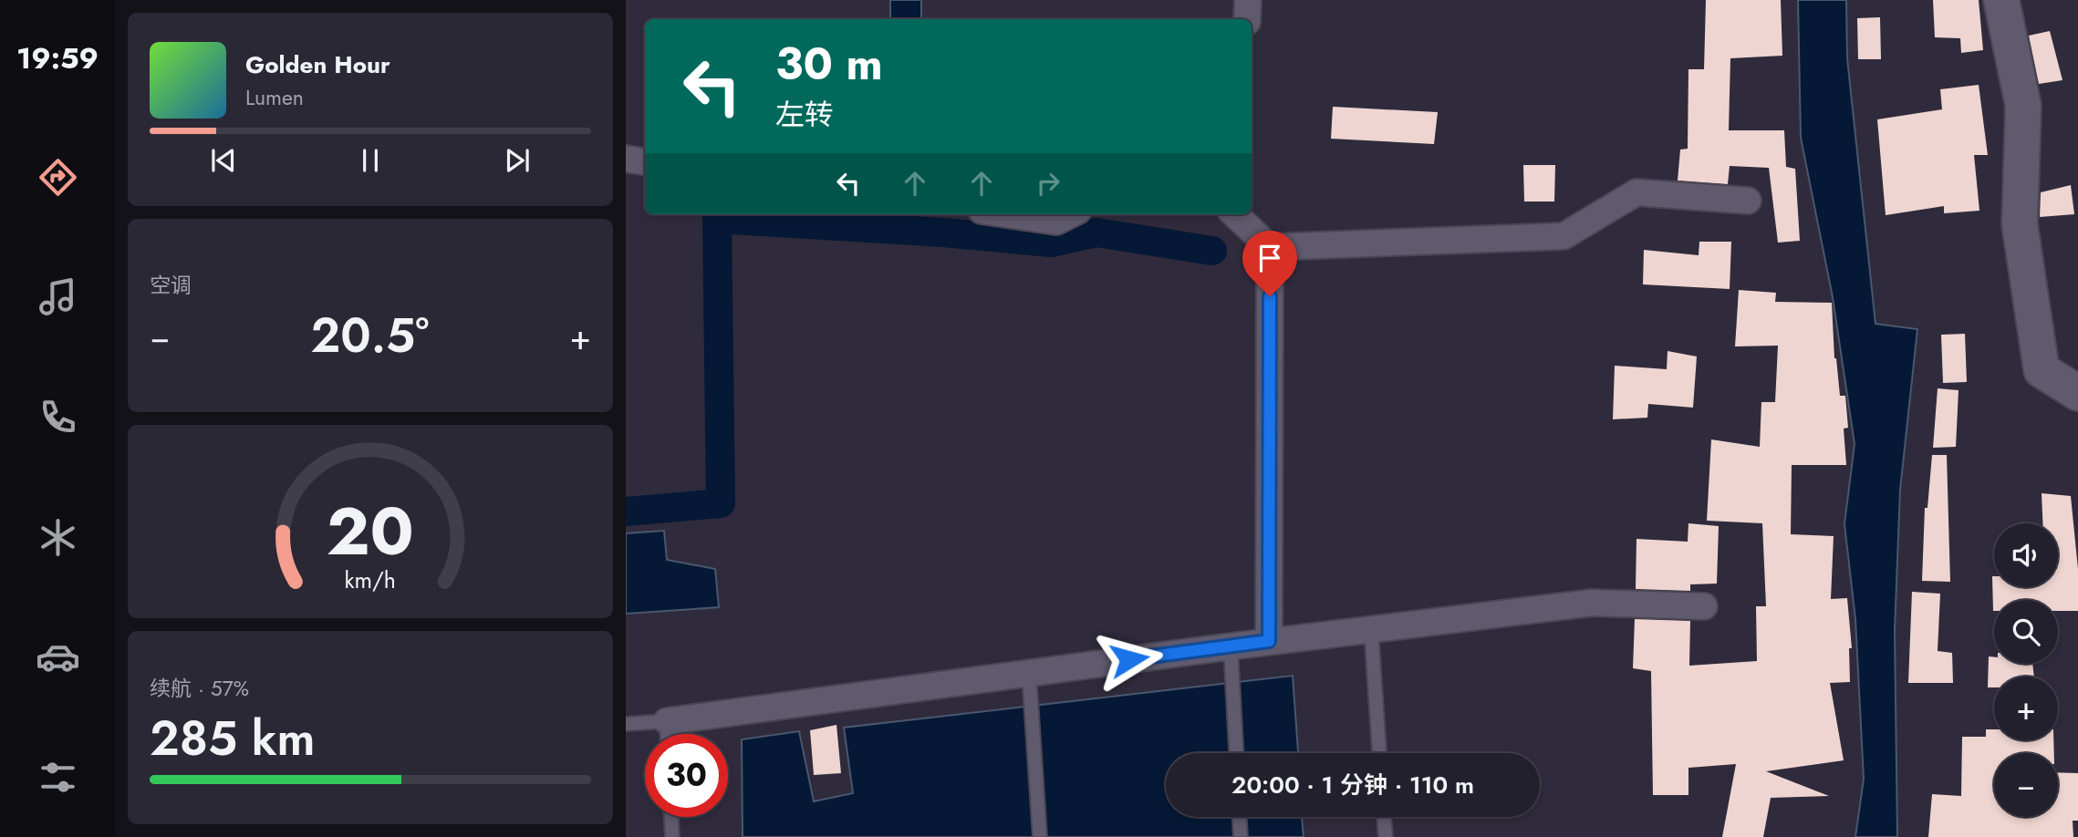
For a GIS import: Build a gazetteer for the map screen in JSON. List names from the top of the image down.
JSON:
{
  "page": {
    "tabs": "19:59",
    "turn": ["30 m", "左转"],
    "song": ["Golden Hour", "Lumen"],
    "tile": [
      "空调",
      ["续航 · 57%", "285 km"]
    ],
    "heat": ["−", "20.5°", "+"],
    "map_buttons": ["+", "−"],
    "limit": "30",
    "trip": "20:00 · 1 分钟 · 110 m",
    "gauge": ["20", "km/h"]
  }
}
